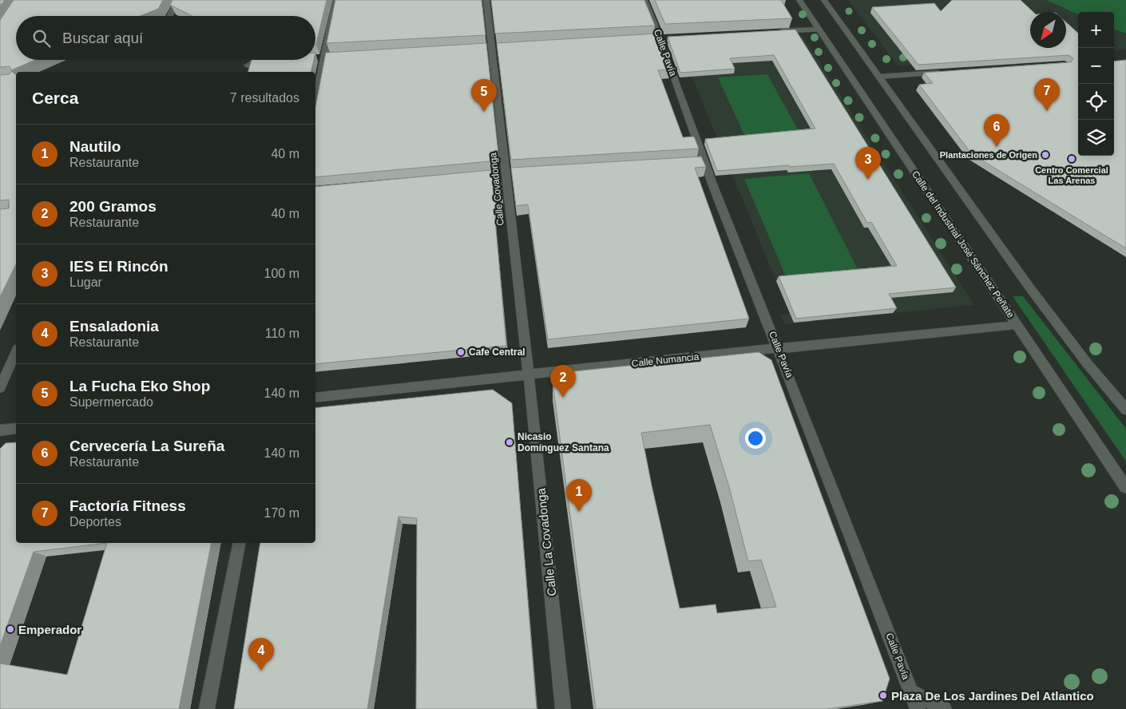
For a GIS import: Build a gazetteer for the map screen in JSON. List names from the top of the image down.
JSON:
{
  "streets": {
    "street": [
      "Calle Pavía",
      "Calle Covadonga",
      "Calle del Industrial José Sánchez Peñate",
      "Calle Numancia",
      "Calle La Covadonga"
    ]
  },
  "crossings": [
    ["Calle Pavía", "Calle Numancia"],
    ["Calle Covadonga", "Calle Numancia"],
    ["Calle Covadonga", "Calle La Covadonga"],
    ["Calle del Industrial José Sánchez Peñate", "Calle Numancia"],
    ["Calle Numancia", "Calle La Covadonga"]
  ],
  "places": [
    "Plantaciones de Origen",
    "Centro Comercial Las Arenas",
    "Cafe Central",
    "Nicasio Domínguez Santana",
    "Emperador",
    "Plaza De Los Jardines Del Atlantico"
  ],
  "north": "bottom left",
  "page": {
    "map_buttons": ["+", "−"],
    "search": "Buscar aquí",
    "heading": ["Cerca", "7 resultados"],
    "pins": [
      "7",
      "5",
      "6",
      "3",
      "2",
      "1",
      "4"
    ],
    "list": [
      {
        "mark": "1",
        "name": "Nautilo",
        "note": "Restaurante",
        "value": "40 m"
      },
      {
        "mark": "2",
        "name": "200 Gramos",
        "note": "Restaurante",
        "value": "40 m"
      },
      {
        "mark": "3",
        "name": "IES El Rincón",
        "note": "Lugar",
        "value": "100 m"
      },
      {
        "mark": "4",
        "name": "Ensaladonia",
        "note": "Restaurante",
        "value": "110 m"
      },
      {
        "mark": "5",
        "name": "La Fucha Eko Shop",
        "note": "Supermercado",
        "value": "140 m"
      },
      {
        "mark": "6",
        "name": "Cervecería La Sureña",
        "note": "Restaurante",
        "value": "140 m"
      },
      {
        "mark": "7",
        "name": "Factoría Fitness",
        "note": "Deportes",
        "value": "170 m"
      }
    ]
  }
}
